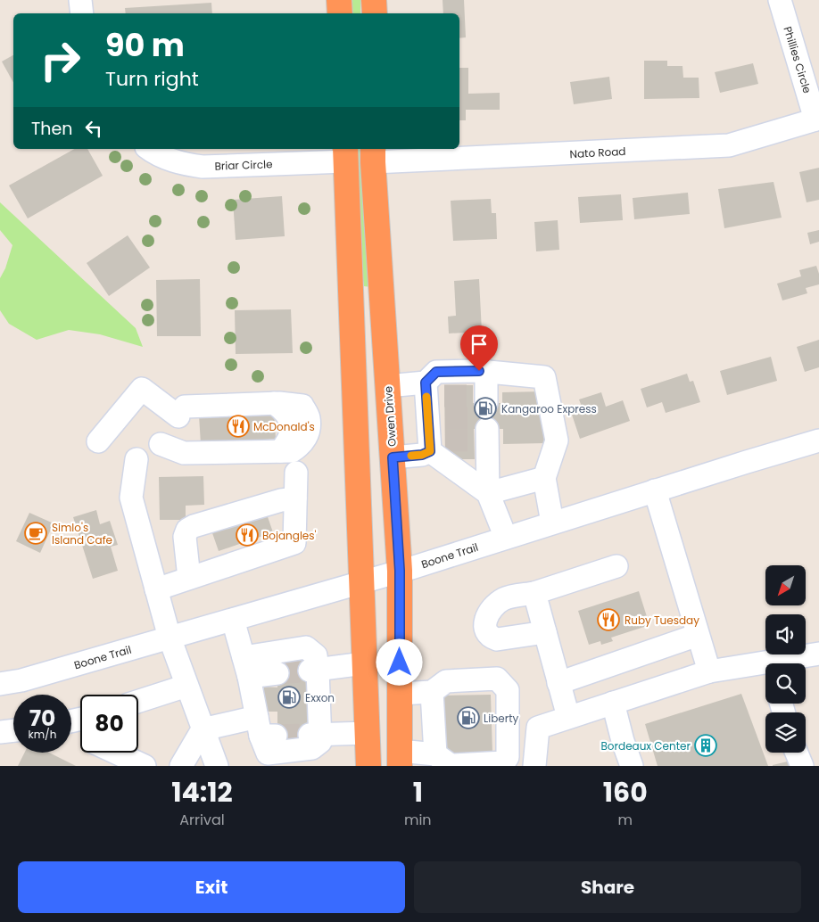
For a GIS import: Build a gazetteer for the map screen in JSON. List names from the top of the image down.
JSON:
{
  "streets": {
    "highway": ["Owen Drive"],
    "street": [
      "Phillies Circle",
      "Nato Road",
      "Briar Circle",
      "Boone Trail"
    ]
  },
  "crossings": [
    ["Phillies Circle", "Nato Road"],
    ["Nato Road", "Owen Drive"],
    ["Owen Drive", "Boone Trail"]
  ],
  "places": {
    "fuel station": ["Kangaroo Express", "Exxon", "Liberty"],
    "restaurant": ["McDonald's", "Bojangles'", "Ruby Tuesday"],
    "cafe": ["Simlo's Island Cafe"],
    "building": ["Bordeaux Center"]
  },
  "north": "bottom left",
  "page": {
    "turn": ["90 m", "Turn right"],
    "then": "Then",
    "speed": "70 km/h",
    "limit": "80",
    "eta": [
      "14:12",
      "Arrival",
      "1",
      "min",
      "160",
      "m"
    ],
    "buttons": ["Exit", "Share"]
  }
}
